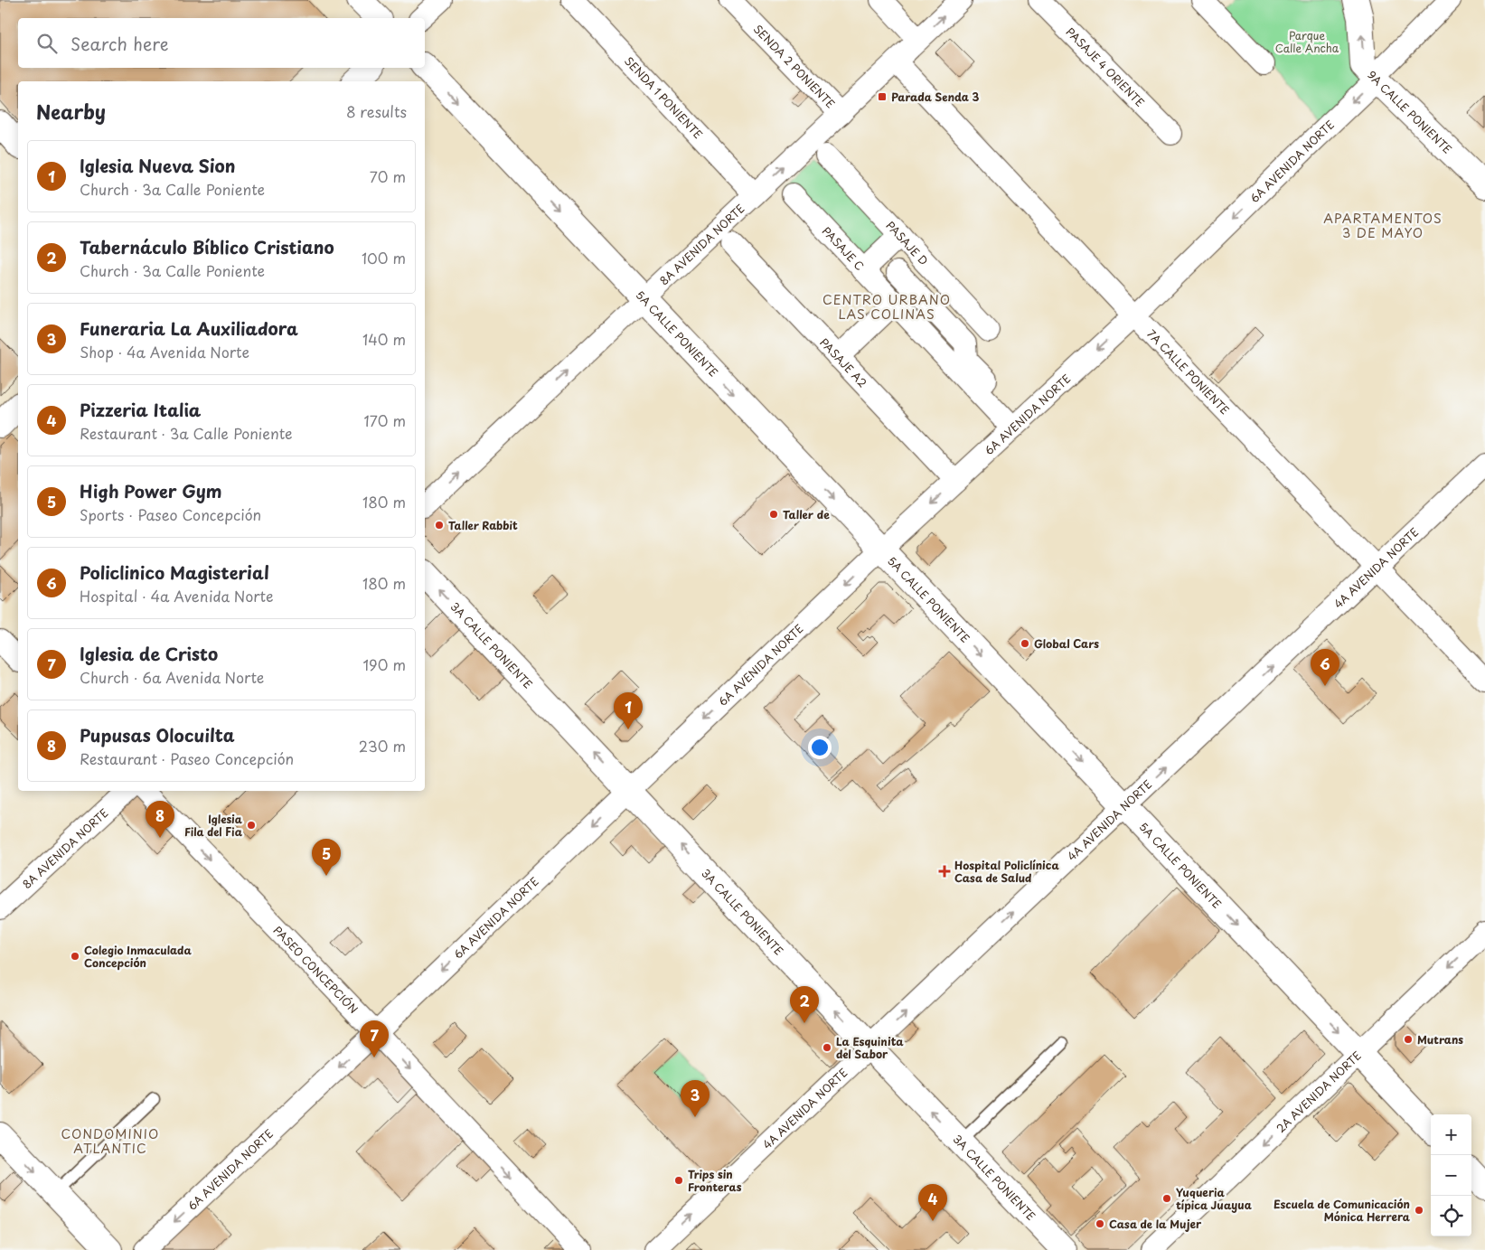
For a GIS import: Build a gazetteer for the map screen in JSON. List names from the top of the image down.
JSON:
{
  "streets": {
    "main road": ["9A CALLE PONIENTE", "5A CALLE PONIENTE", "3A CALLE PONIENTE"],
    "street": [
      "SENDA 2 PONIENTE",
      "PASAJE 4 ORIENTE",
      "SENDA 1 PONIENTE",
      "6A AVENIDA NORTE",
      "PASAJE D",
      "8A AVENIDA NORTE",
      "PASAJE C",
      "PASAJE A2",
      "7A CALLE PONIENTE",
      "4A AVENIDA NORTE",
      "PASEO CONCEPCIÓN",
      "2A AVENIDA NORTE"
    ]
  },
  "crossings": [
    ["SENDA 2 PONIENTE", "8A AVENIDA NORTE"],
    ["SENDA 1 PONIENTE", "8A AVENIDA NORTE"],
    ["9A CALLE PONIENTE", "6A AVENIDA NORTE"],
    ["6A AVENIDA NORTE", "PASAJE C"],
    ["6A AVENIDA NORTE", "5A CALLE PONIENTE"],
    ["6A AVENIDA NORTE", "PASAJE A2"],
    ["6A AVENIDA NORTE", "7A CALLE PONIENTE"],
    ["6A AVENIDA NORTE", "3A CALLE PONIENTE"],
    ["6A AVENIDA NORTE", "PASEO CONCEPCIÓN"],
    ["8A AVENIDA NORTE", "5A CALLE PONIENTE"],
    ["8A AVENIDA NORTE", "7A CALLE PONIENTE"],
    ["5A CALLE PONIENTE", "4A AVENIDA NORTE"],
    ["5A CALLE PONIENTE", "2A AVENIDA NORTE"],
    ["7A CALLE PONIENTE", "4A AVENIDA NORTE"],
    ["4A AVENIDA NORTE", "3A CALLE PONIENTE"]
  ],
  "one_way": [
    "6A AVENIDA NORTE",
    "8A AVENIDA NORTE",
    "5A CALLE PONIENTE",
    "4A AVENIDA NORTE",
    "3A CALLE PONIENTE",
    "PASEO CONCEPCIÓN",
    "2A AVENIDA NORTE"
  ],
  "districts": ["APARTAMENTOS 3 DE MAYO", "CENTRO URBANO LAS COLINAS", "CONDOMINIO ATLANTIC"],
  "parks": ["Parque Calle Ancha"],
  "places": {
    "transit": ["Parada Senda 3"],
    "other": [
      "Taller de",
      "Taller Rabbit",
      "Global Cars",
      "Iglesia Fila del Fia",
      "Colegio Inmaculada Concepción",
      "Mutrans",
      "La Esquinita del Sabor",
      "Trips sin Fronteras",
      "Yuqueria típica Juayua",
      "Escuela de Comunicación Mónica Herrera",
      "Casa de la Mujer"
    ],
    "health": ["Hospital Policlínica Casa de Salud"]
  },
  "page": {
    "search": "Search here",
    "heading": ["Nearby", "8 results"],
    "list": [
      {
        "mark": "1",
        "name": "Iglesia Nueva Sion",
        "note": "Church · 3a Calle Poniente",
        "value": "70 m"
      },
      {
        "mark": "2",
        "name": "Tabernáculo Bíblico Cristiano",
        "note": "Church · 3a Calle Poniente",
        "value": "100 m"
      },
      {
        "mark": "3",
        "name": "Funeraria La Auxiliadora",
        "note": "Shop · 4a Avenida Norte",
        "value": "140 m"
      },
      {
        "mark": "4",
        "name": "Pizzeria Italia",
        "note": "Restaurant · 3a Calle Poniente",
        "value": "170 m"
      },
      {
        "mark": "5",
        "name": "High Power Gym",
        "note": "Sports · Paseo Concepción",
        "value": "180 m"
      },
      {
        "mark": "6",
        "name": "Policlinico Magisterial",
        "note": "Hospital · 4a Avenida Norte",
        "value": "180 m"
      },
      {
        "mark": "7",
        "name": "Iglesia de Cristo",
        "note": "Church · 6a Avenida Norte",
        "value": "190 m"
      },
      {
        "mark": "8",
        "name": "Pupusas Olocuilta",
        "note": "Restaurant · Paseo Concepción",
        "value": "230 m"
      }
    ],
    "pins": [
      "6",
      "1",
      "8",
      "5",
      "2",
      "7",
      "3",
      "4"
    ],
    "map_buttons": ["+", "−"]
  }
}
